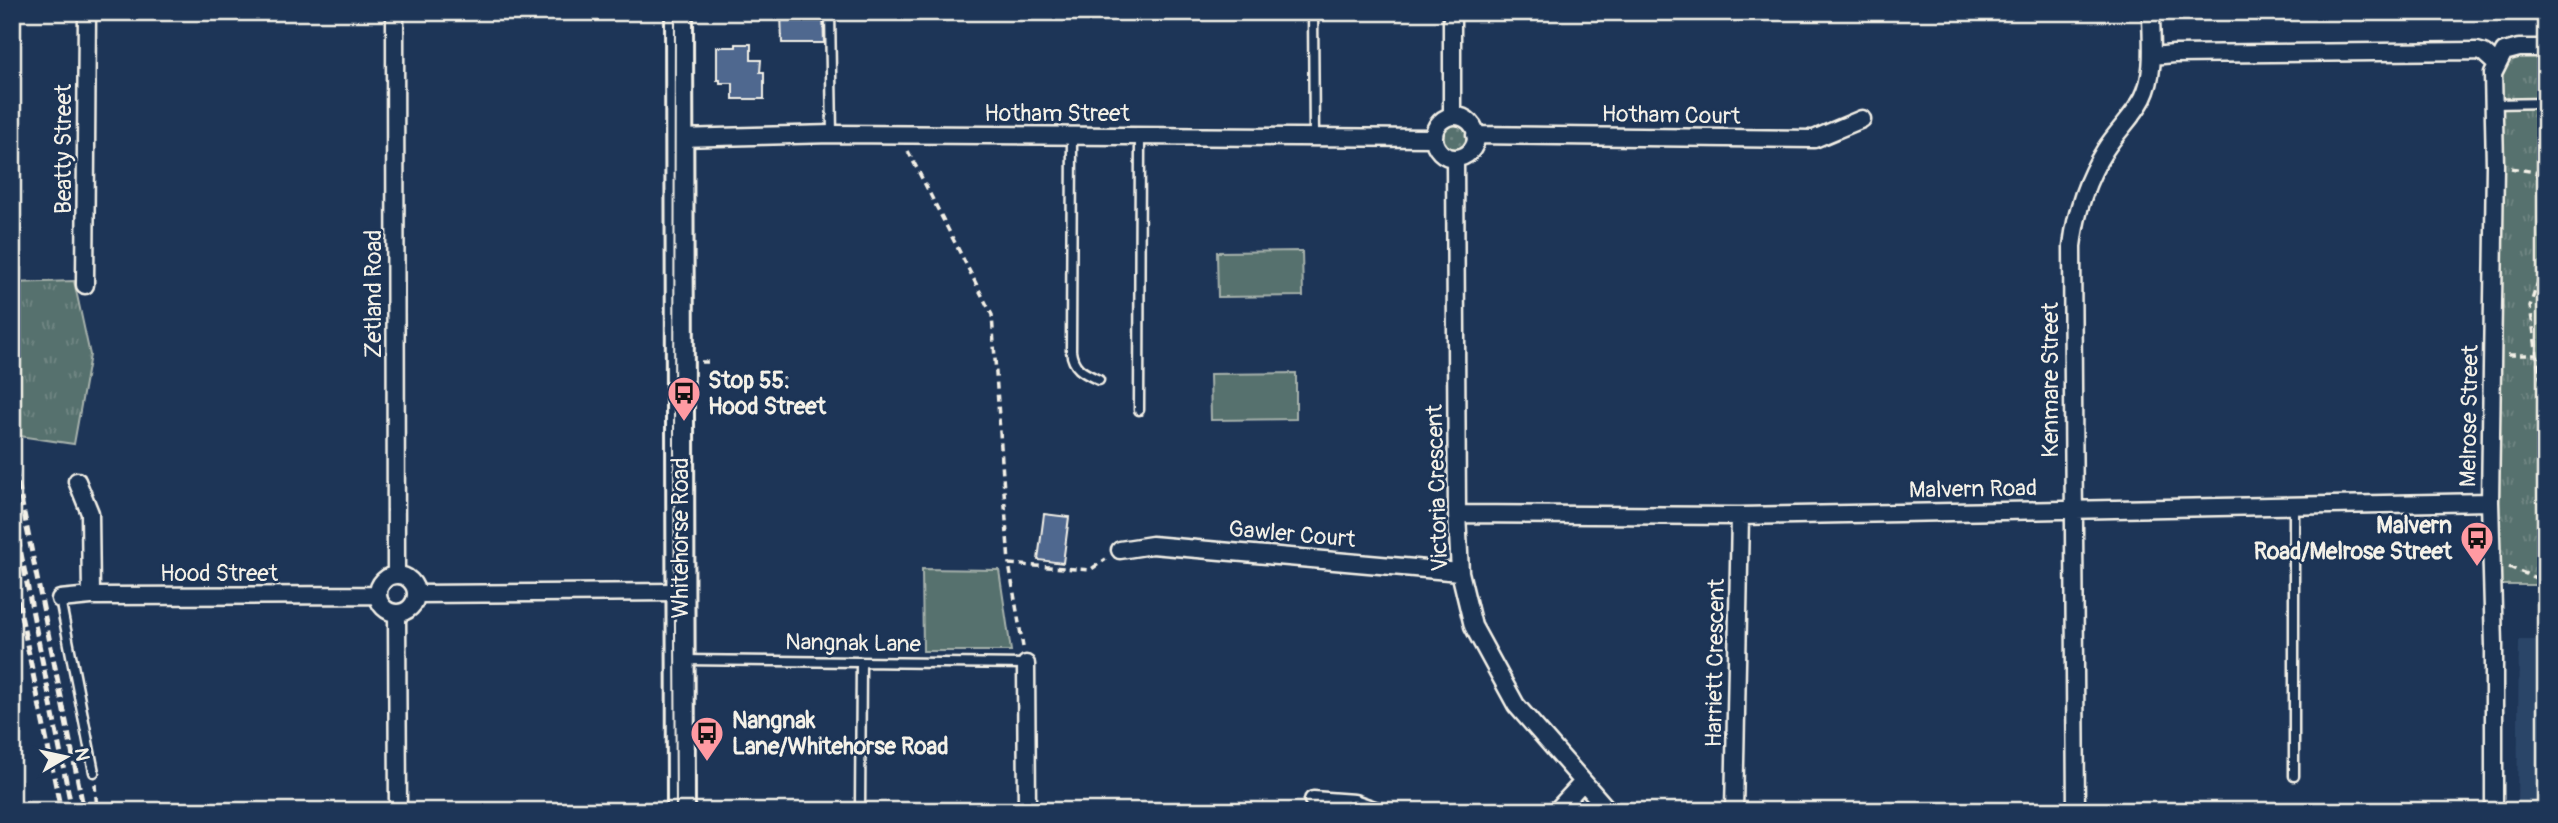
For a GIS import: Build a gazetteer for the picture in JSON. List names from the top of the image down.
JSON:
{
  "streets": {
    "main road": ["Whitehorse Road"],
    "street": [
      "Hotham Street",
      "Hotham Court",
      "Beatty Street",
      "Zetland Road",
      "Kenmare Street",
      "Melrose Street",
      "Victoria Crescent",
      "Malvern Road",
      "Gawler Court",
      "Hood Street",
      "Harriett Crescent"
    ],
    "lane": ["Nangnak Lane"]
  },
  "crossings": [
    ["Hotham Street", "Hotham Court"],
    ["Hotham Street", "Victoria Crescent"],
    ["Hotham Street", "Whitehorse Road"],
    ["Hotham Court", "Victoria Crescent"],
    ["Zetland Road", "Hood Street"],
    ["Kenmare Street", "Malvern Road"],
    ["Melrose Street", "Malvern Road"],
    ["Victoria Crescent", "Malvern Road"],
    ["Victoria Crescent", "Gawler Court"],
    ["Malvern Road", "Harriett Crescent"],
    ["Whitehorse Road", "Nangnak Lane"]
  ],
  "places": {
    "bus stop": ["Stop 55: Hood Street", "Malvern Road/Melrose Street", "Nangnak Lane/Whitehorse Road"]
  },
  "north": "right"
}
